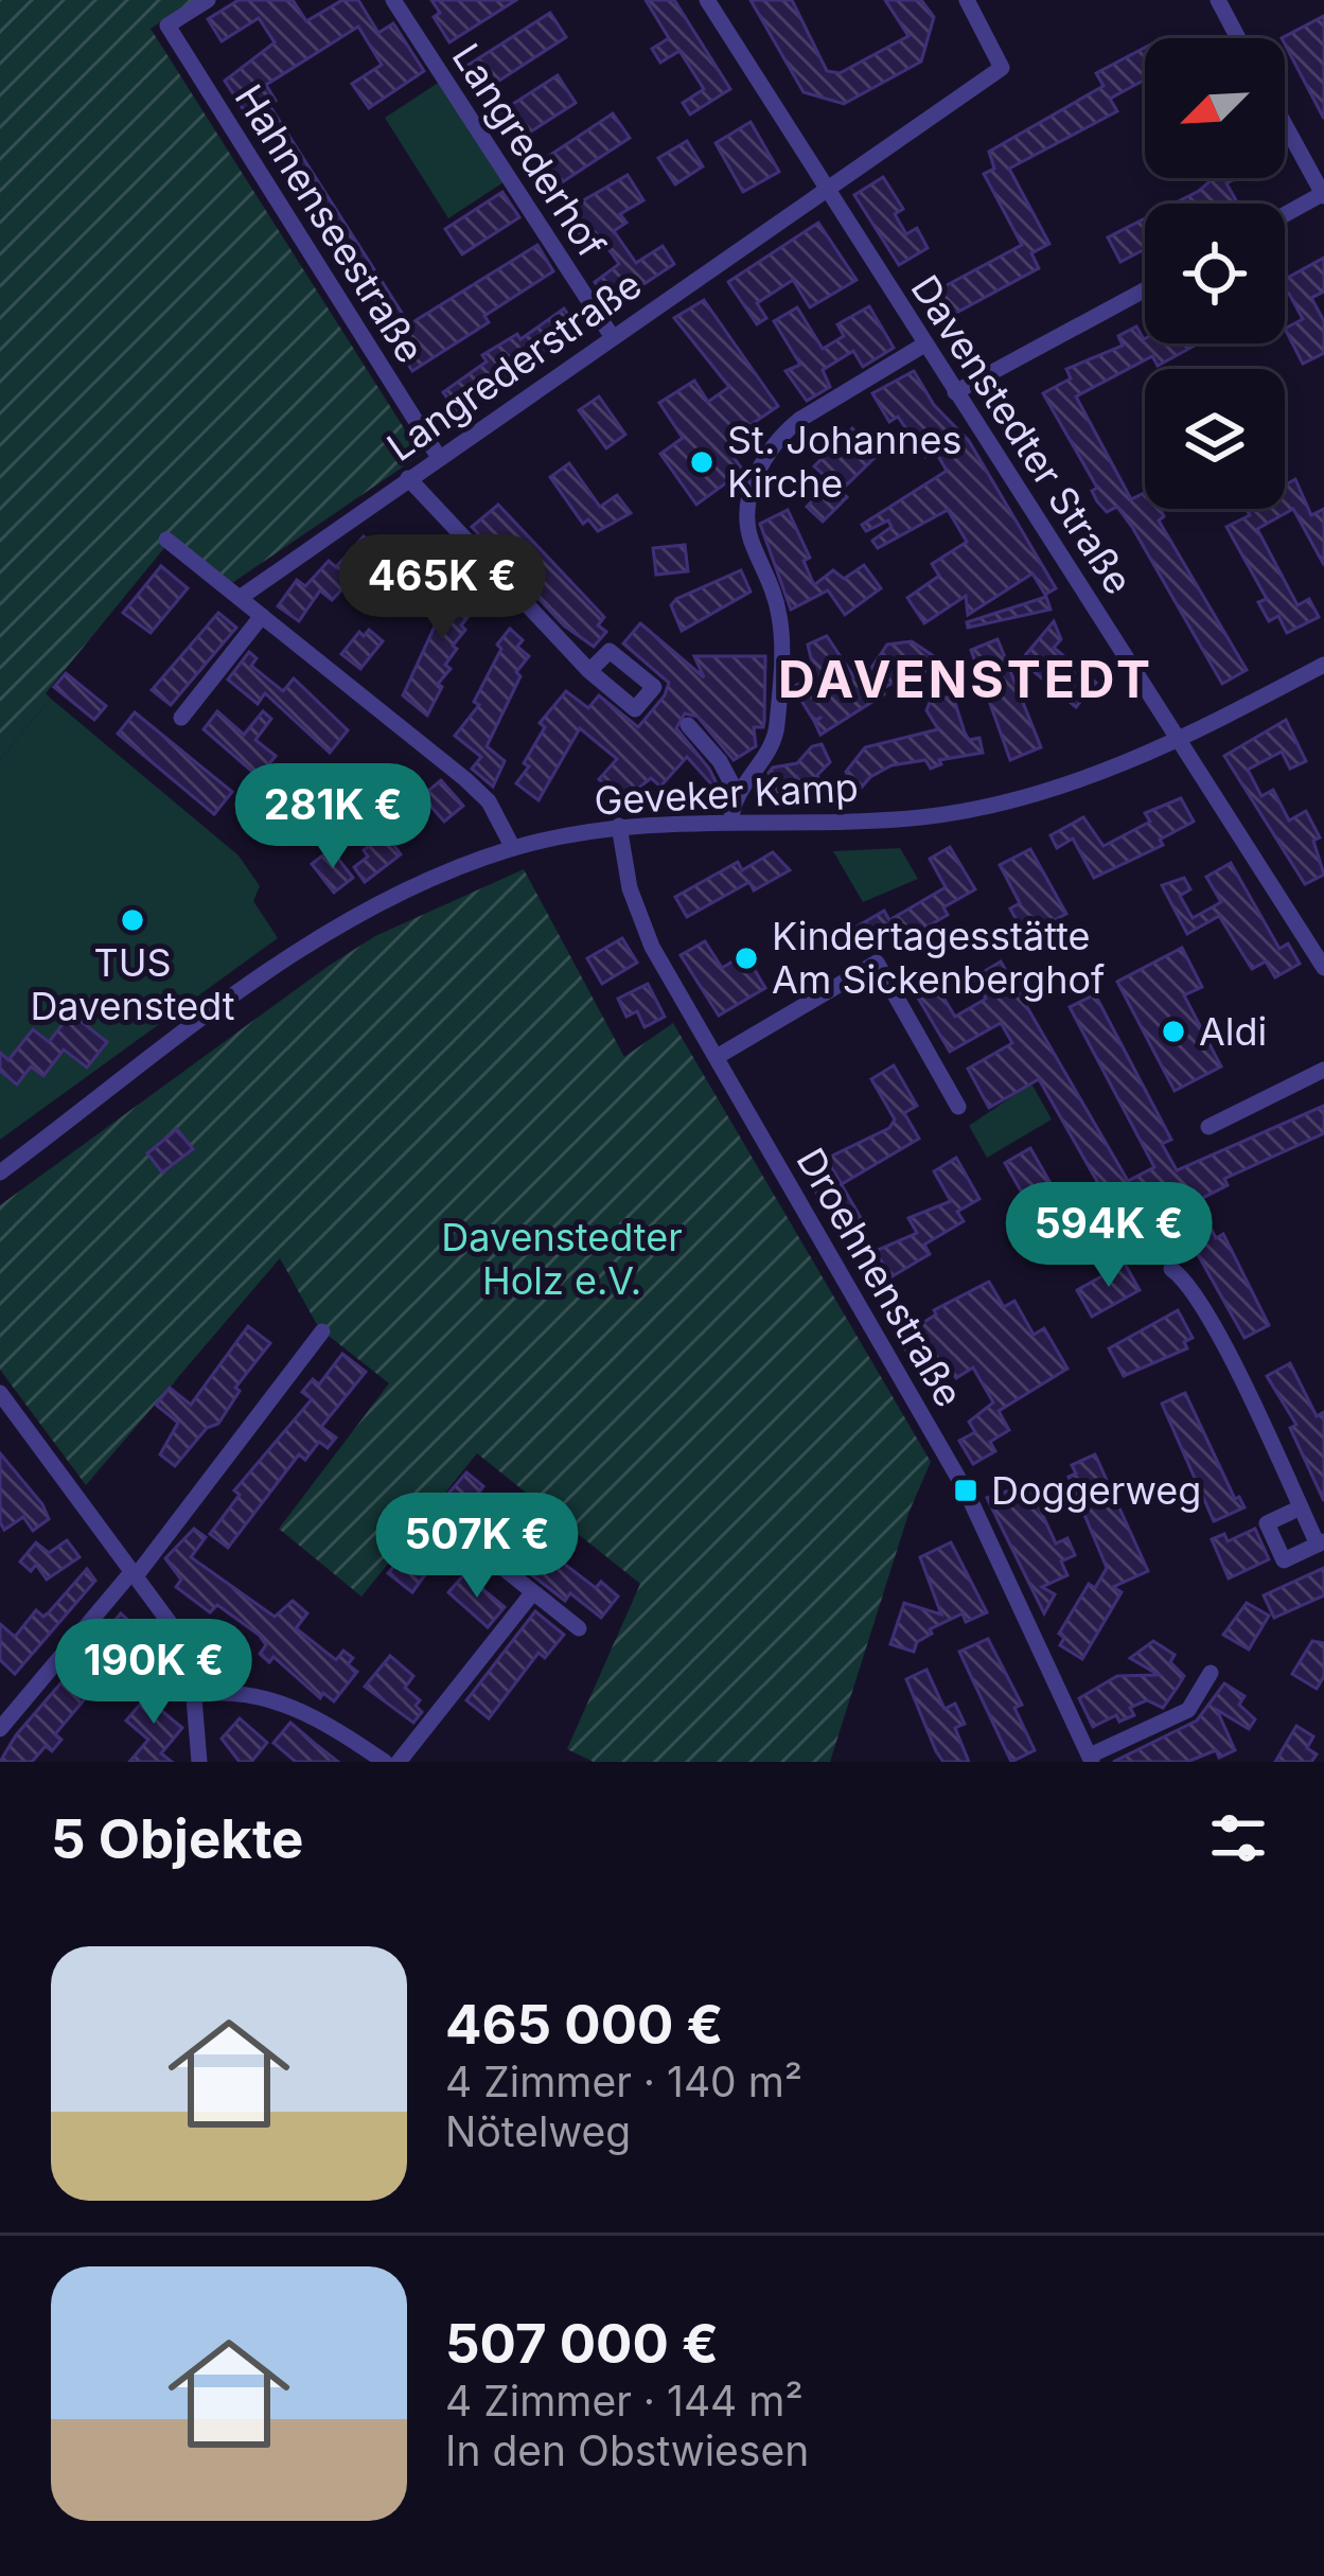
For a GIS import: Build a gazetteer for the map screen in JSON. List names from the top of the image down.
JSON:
{
  "streets": {
    "street": [
      "Langrederhof",
      "Hahnenseestraße",
      "Langrederstraße",
      "Davenstedter Straße",
      "Geveker Kamp",
      "Droehnenstraße"
    ]
  },
  "crossings": [
    ["Langrederhof", "Langrederstraße"],
    ["Hahnenseestraße", "Langrederstraße"],
    ["Langrederstraße", "Davenstedter Straße"],
    ["Davenstedter Straße", "Geveker Kamp"],
    ["Geveker Kamp", "Droehnenstraße"]
  ],
  "districts": ["DAVENSTEDT"],
  "parks": ["Davenstedter Holz e.V."],
  "places": {
    "other": [
      "St. Johannes Kirche",
      "TUS Davenstedt",
      "Kindertagesstätte Am Sickenberghof",
      "Aldi"
    ],
    "transit": ["Doggerweg"]
  },
  "north": "bottom left",
  "page": {
    "price": [
      "465K €",
      "281K €",
      "594K €",
      "507K €",
      "190K €"
    ],
    "heading": "5 Objekte",
    "list": [
      {
        "name": "465 000 €",
        "note": "4 Zimmer · 140 m² · Nötelweg"
      },
      {
        "name": "507 000 €",
        "note": "4 Zimmer · 144 m² · In den Obstwiesen"
      }
    ]
  }
}
